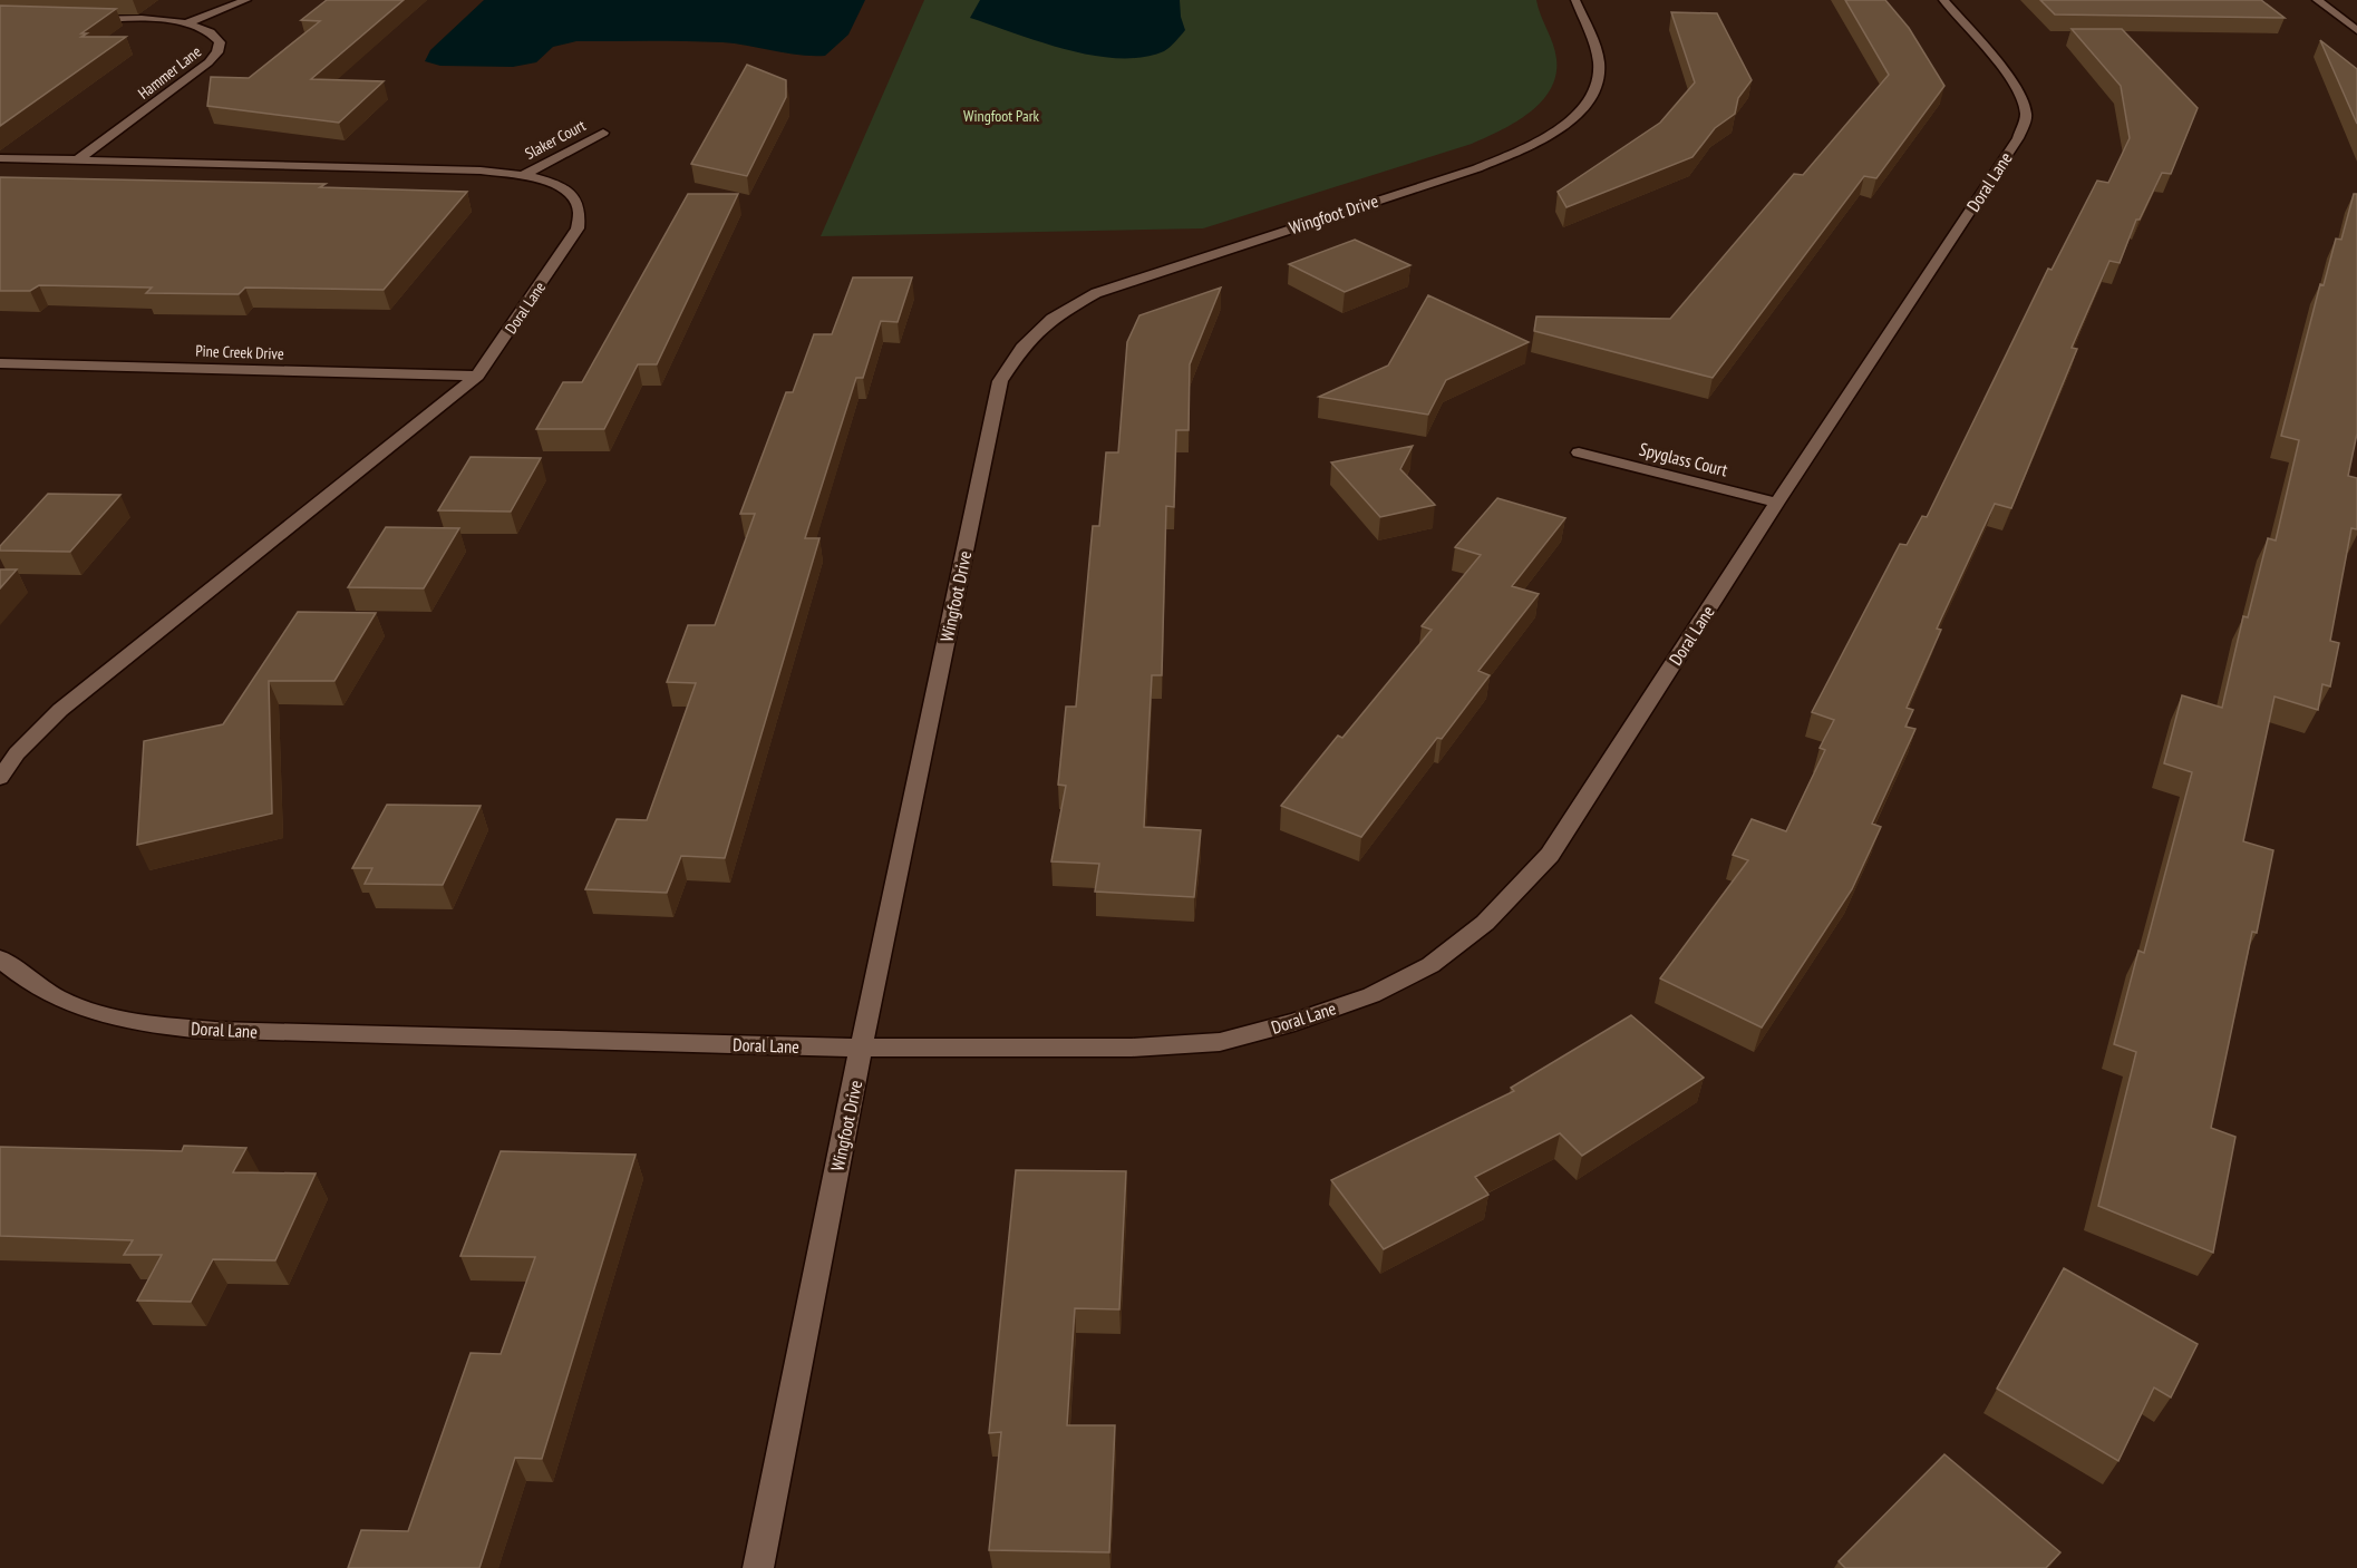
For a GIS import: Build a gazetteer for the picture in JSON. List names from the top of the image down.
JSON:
{
  "streets": {
    "street": [
      "Hammer Lane",
      "Slaker Court",
      "Doral Lane",
      "Wingfoot Drive",
      "Pine Creek Drive",
      "Spyglass Court"
    ]
  },
  "crossings": [
    ["Hammer Lane", "Doral Lane"],
    ["Slaker Court", "Doral Lane"],
    ["Doral Lane", "Wingfoot Drive"],
    ["Doral Lane", "Pine Creek Drive"],
    ["Doral Lane", "Spyglass Court"]
  ],
  "parks": ["Wingfoot Park"]
}
